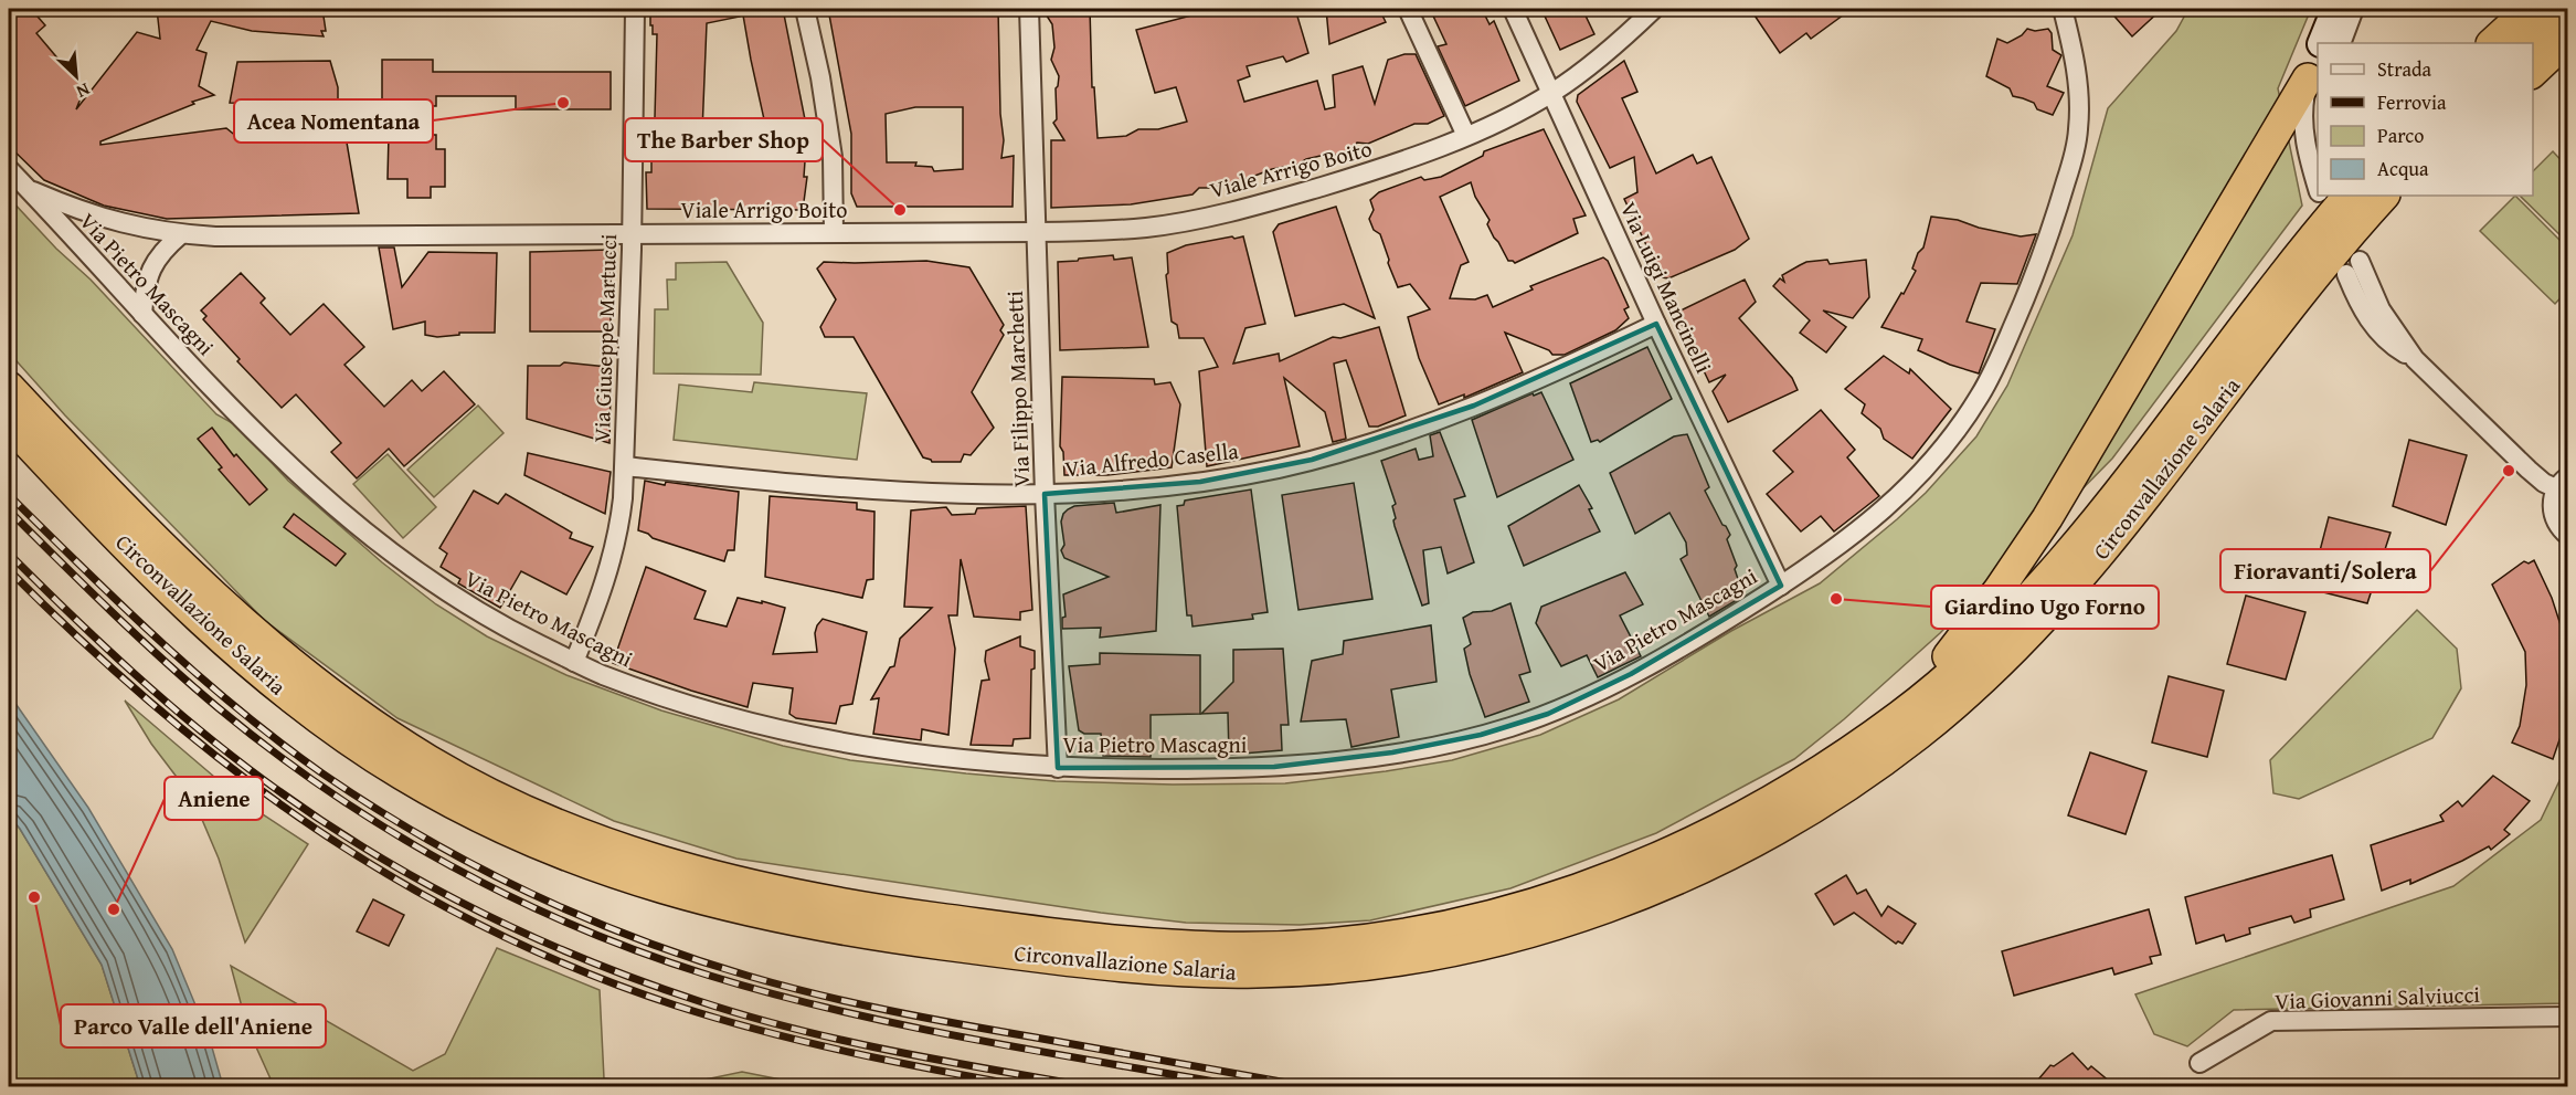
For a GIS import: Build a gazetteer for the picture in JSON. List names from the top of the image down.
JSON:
{
  "streets": {
    "highway": ["Circonvallazione Salaria"],
    "street": [
      "Viale Arrigo Boito",
      "Via Pietro Mascagni",
      "Via Luigi Mancinelli",
      "Via Giuseppe Martucci",
      "Via Filippo Marchetti",
      "Via Alfredo Casella",
      "Via Giovanni Salviucci"
    ]
  },
  "crossings": [
    ["Viale Arrigo Boito", "Via Pietro Mascagni"],
    ["Viale Arrigo Boito", "Via Luigi Mancinelli"],
    ["Viale Arrigo Boito", "Via Giuseppe Martucci"],
    ["Viale Arrigo Boito", "Via Filippo Marchetti"],
    ["Via Pietro Mascagni", "Via Luigi Mancinelli"],
    ["Via Pietro Mascagni", "Via Giuseppe Martucci"],
    ["Via Pietro Mascagni", "Via Filippo Marchetti"],
    ["Via Luigi Mancinelli", "Via Alfredo Casella"],
    ["Via Giuseppe Martucci", "Via Alfredo Casella"],
    ["Via Filippo Marchetti", "Via Alfredo Casella"]
  ],
  "places": [
    "Acea Nomentana",
    "The Barber Shop",
    "Fioravanti/Solera",
    "Giardino Ugo Forno",
    "Parco Valle dell'Aniene",
    "Aniene"
  ],
  "legend": [
    "Strada",
    "Ferrovia",
    "Parco",
    "Acqua"
  ],
  "north": "bottom right"
}
